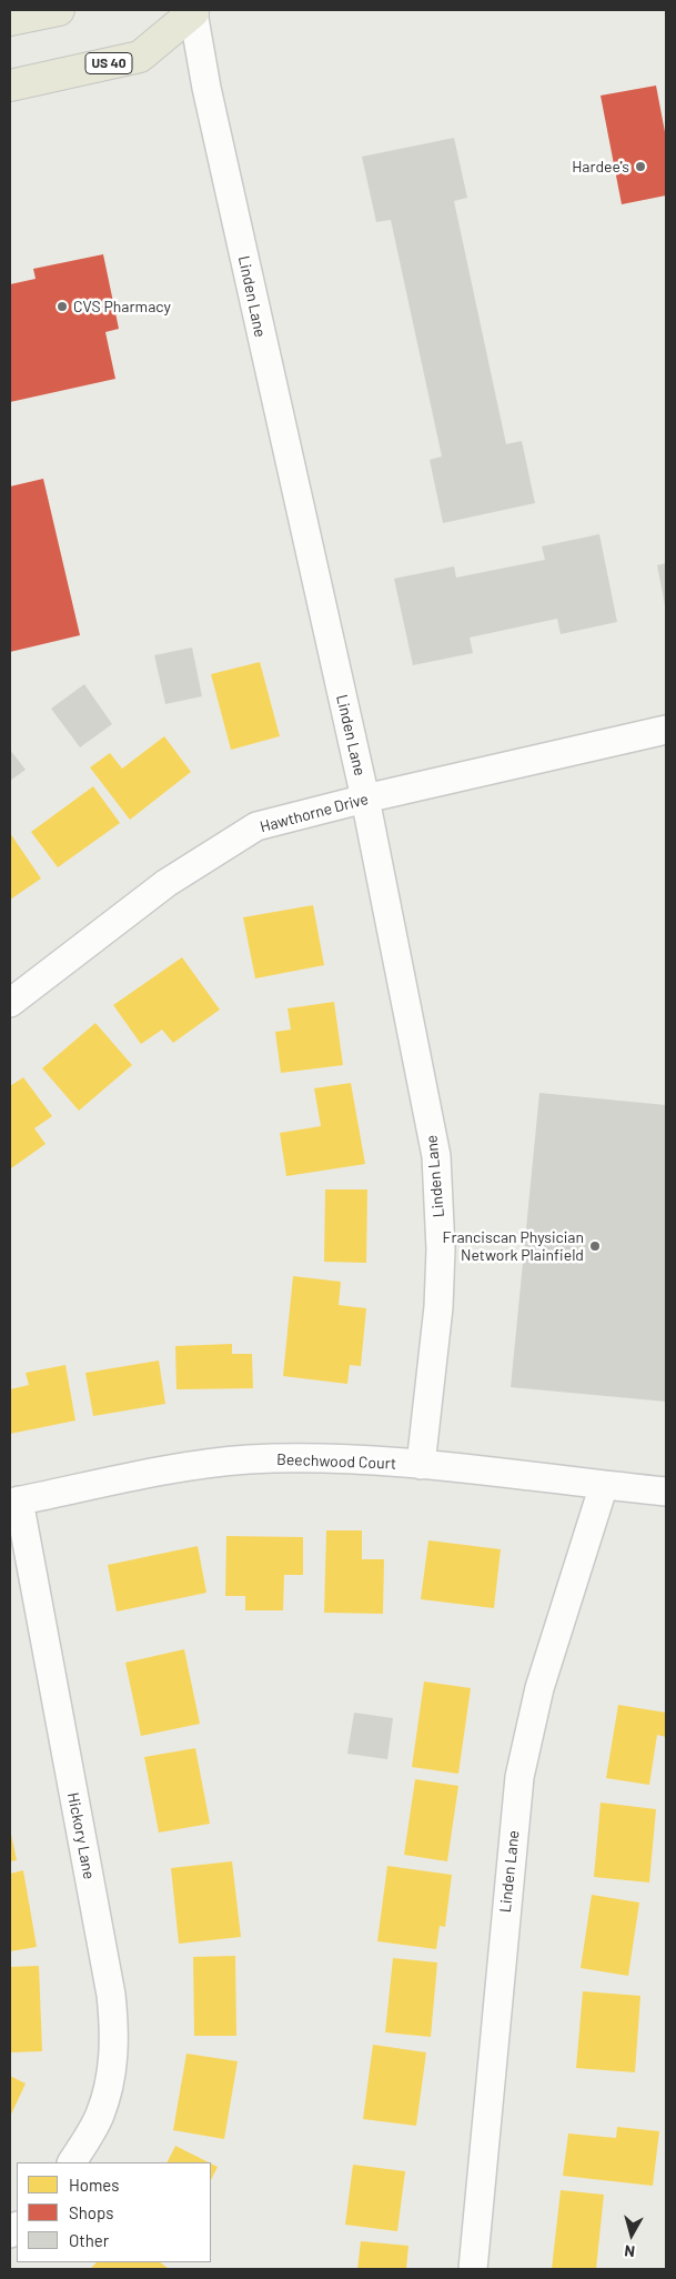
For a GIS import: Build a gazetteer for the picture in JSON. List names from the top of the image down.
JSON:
{
  "streets": {
    "main road": ["US 40"],
    "street": [
      "Linden Lane",
      "Hawthorne Drive",
      "Beechwood Court",
      "Hickory Lane"
    ]
  },
  "crossings": [
    ["US 40", "Linden Lane"],
    ["Linden Lane", "Hawthorne Drive"],
    ["Linden Lane", "Beechwood Court"],
    ["Beechwood Court", "Hickory Lane"]
  ],
  "places": ["Hardee's", "CVS Pharmacy", "Franciscan Physician Network Plainfield"],
  "legend": ["Homes", "Shops", "Other"],
  "north": "bottom"
}
